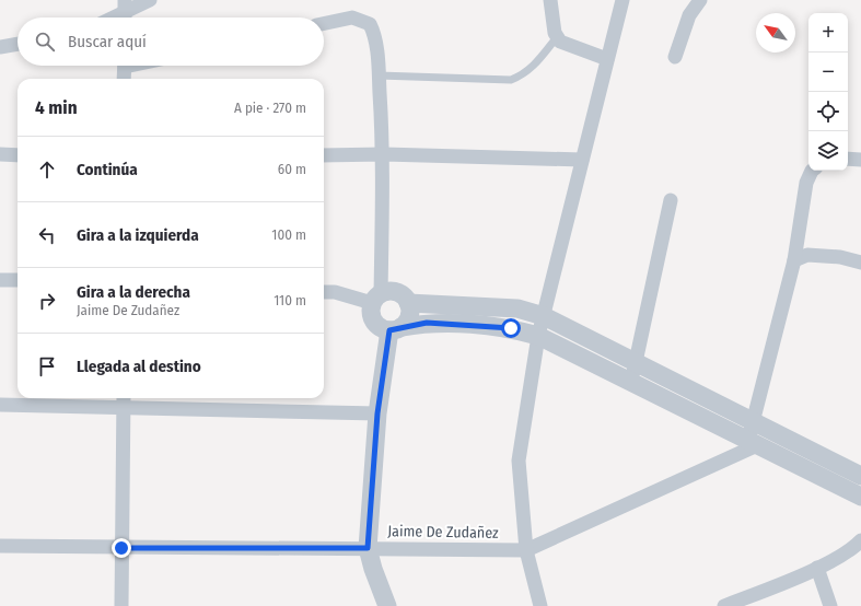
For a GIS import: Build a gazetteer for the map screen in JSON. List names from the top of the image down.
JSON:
{
  "streets": {
    "street": ["Jaime De Zudañez"]
  },
  "north": "top left",
  "page": {
    "map_buttons": ["+", "−"],
    "search": "Buscar aquí",
    "heading": ["4 min", "A pie · 270 m"],
    "list": [
      ["Continúa", "60 m"],
      ["Gira a la izquierda", "100 m"],
      ["Gira a la derecha", "Jaime De Zudañez", "110 m"],
      "Llegada al destino"
    ]
  }
}
